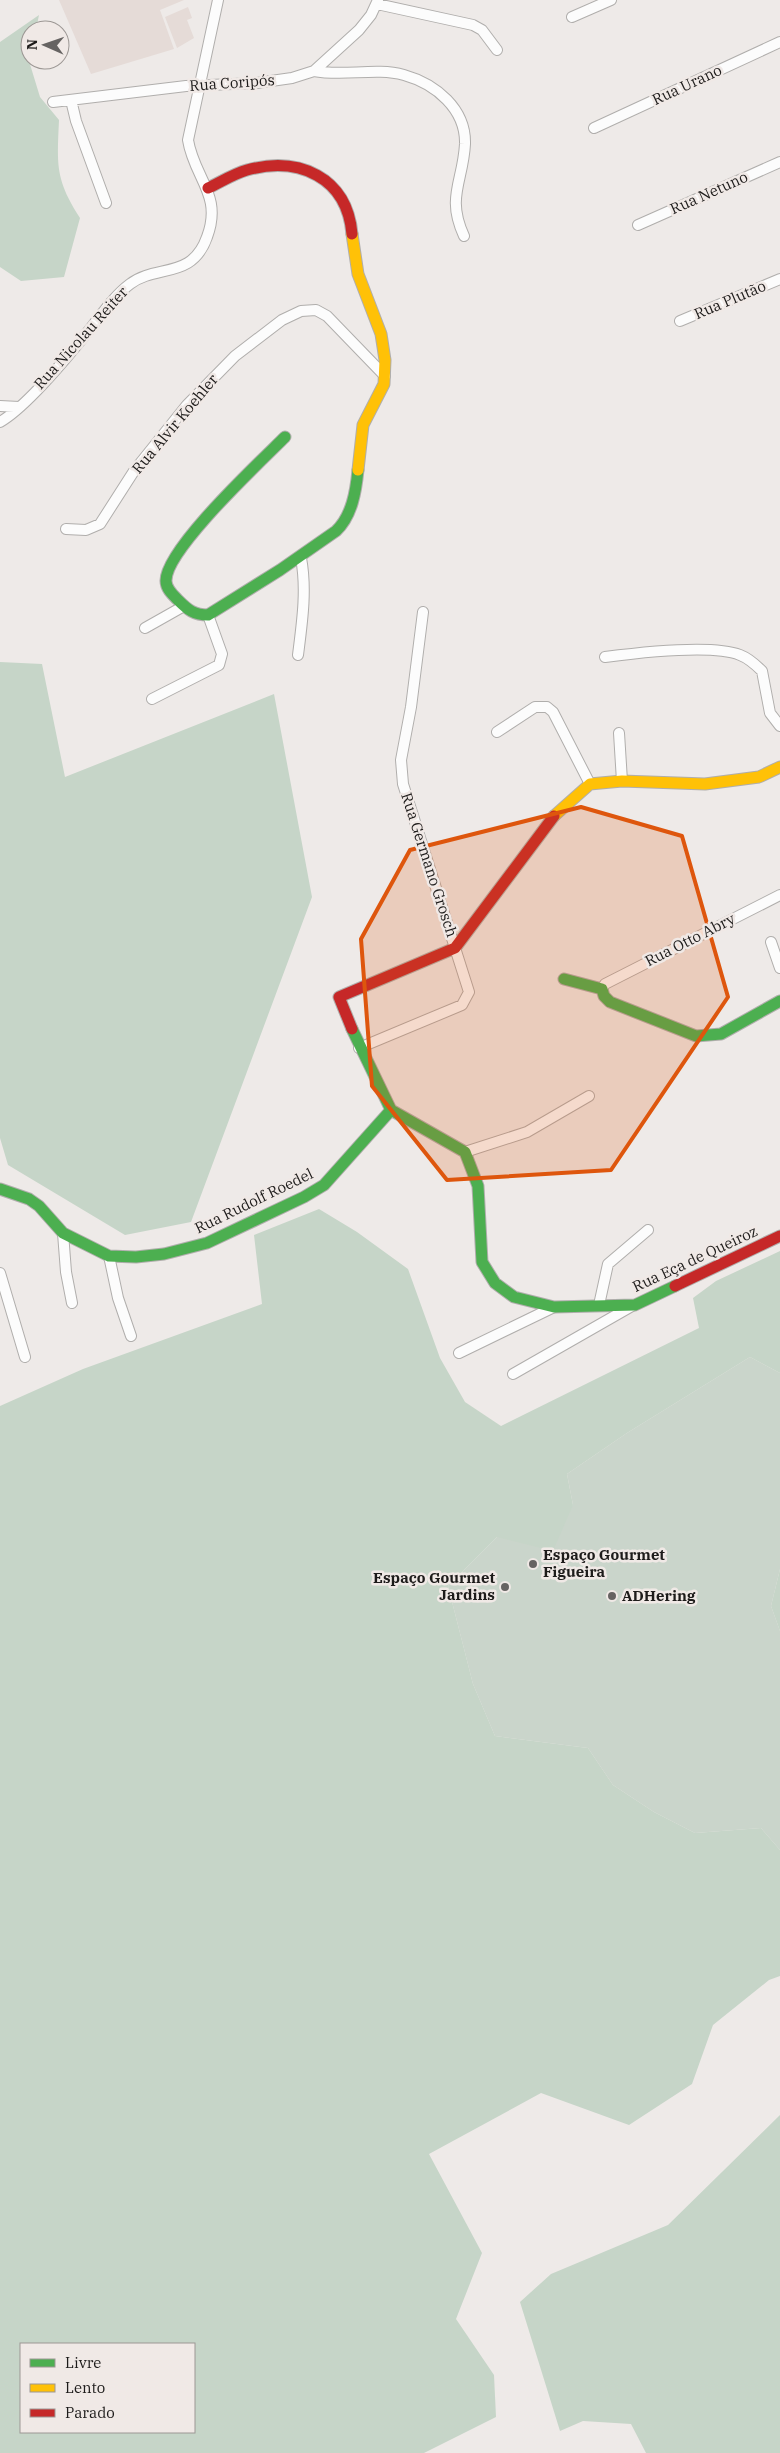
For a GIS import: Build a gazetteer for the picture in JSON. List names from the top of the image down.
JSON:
{
  "streets": {
    "street": [
      "Rua Coripós",
      "Rua Urano",
      "Rua Netuno",
      "Rua Plutão",
      "Rua Nicolau Reiter",
      "Rua Alvir Koehler",
      "Rua Germano Grosch",
      "Rua Otto Abry",
      "Rua Rudolf Roedel",
      "Rua Eça de Queiroz"
    ]
  },
  "crossings": [
    ["Rua Coripós", "Rua Nicolau Reiter"]
  ],
  "places": ["Espaço Gourmet Figueira", "Espaço Gourmet Jardins", "ADHering"],
  "legend": ["Livre", "Lento", "Parado"],
  "north": "left"
}
